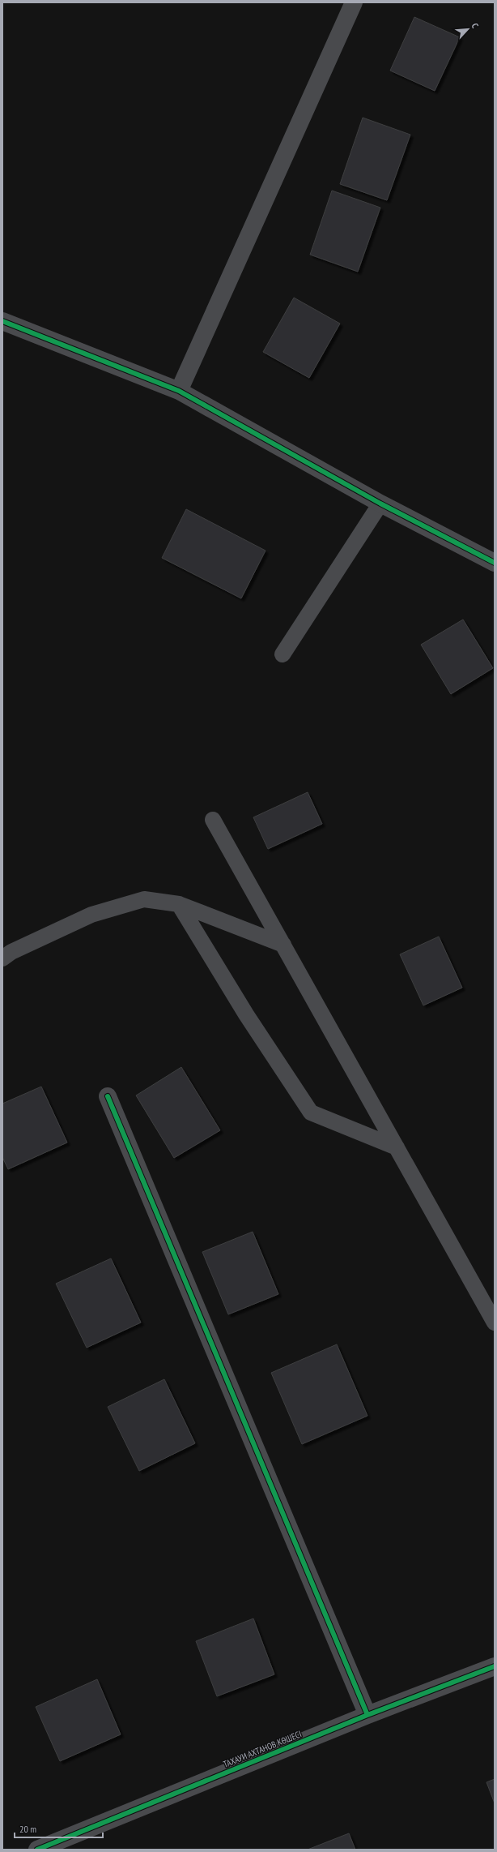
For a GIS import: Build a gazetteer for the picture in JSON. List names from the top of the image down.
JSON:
{
  "streets": {
    "street": ["ТАХАУИ АХТАНОВ КӨШЕСІ"]
  },
  "scale_bar": "20 m",
  "north": "top right"
}
